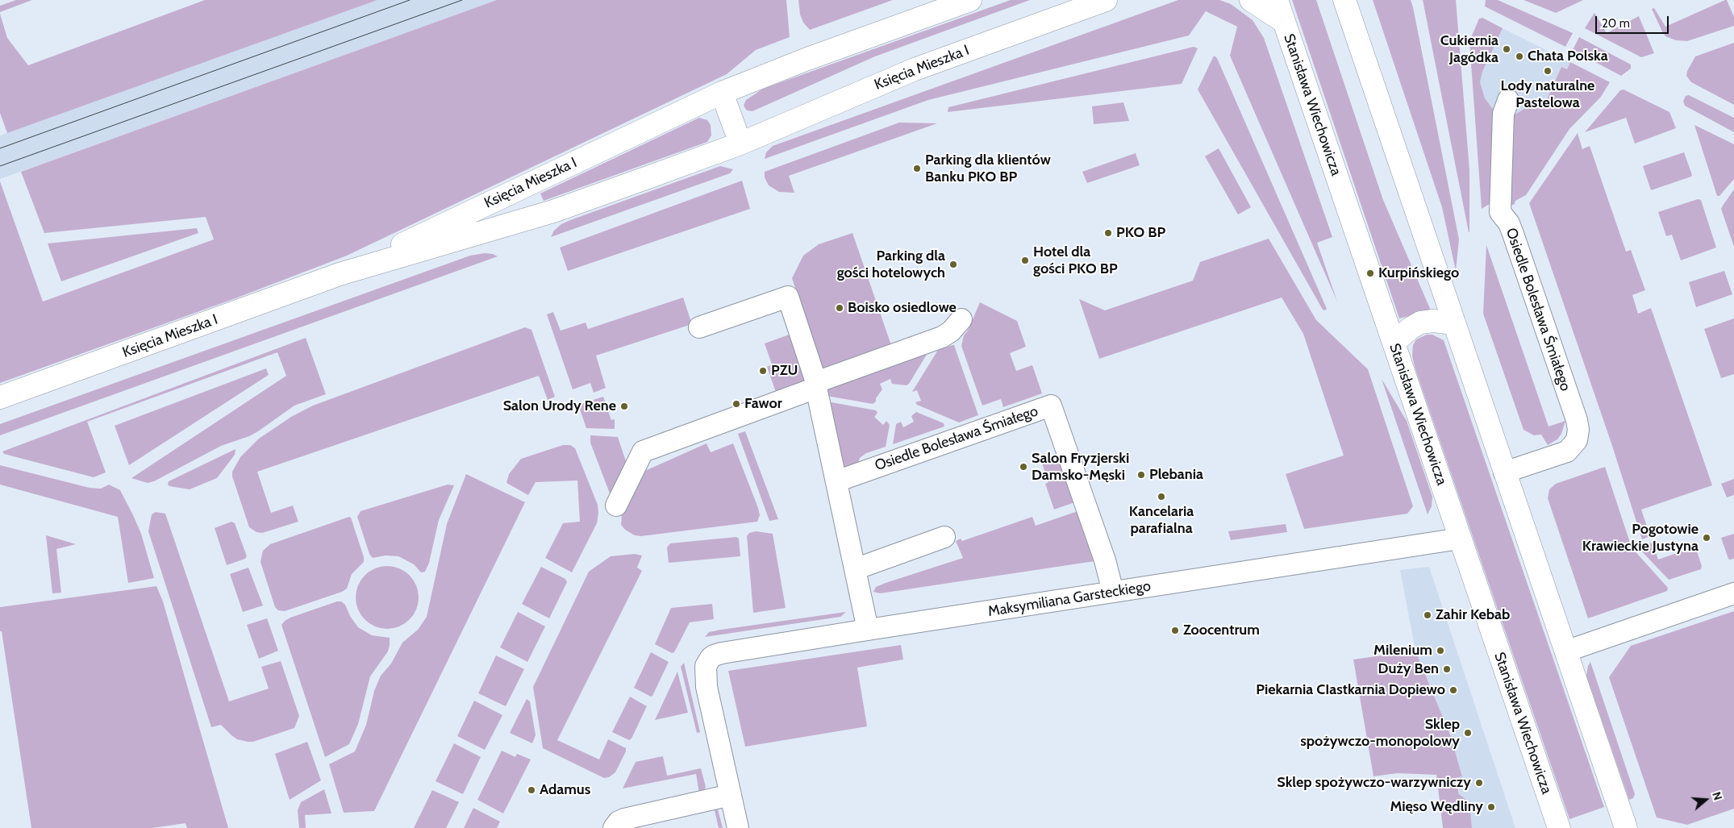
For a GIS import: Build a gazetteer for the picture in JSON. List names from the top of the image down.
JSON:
{
  "streets": {
    "street": [
      "Księcia Mieszka I",
      "Stanisława Wiechowicza",
      "Osiedle Bolesława Śmiałego",
      "Maksymiliana Garsteckiego"
    ]
  },
  "crossings": [
    ["Stanisława Wiechowicza", "Maksymiliana Garsteckiego"],
    ["Osiedle Bolesława Śmiałego", "Maksymiliana Garsteckiego"]
  ],
  "places": [
    "Cukiernia Jagódka",
    "Chata Polska",
    "Lody naturalne Pastelowa",
    "Parking dla klientów Banku PKO BP",
    "PKO BP",
    "Hotel dla gości PKO BP",
    "Parking dla gości hotelowych",
    "Kurpińskiego",
    "Boisko osiedlowe",
    "PZU",
    "Fawor",
    "Salon Urody Rene",
    "Salon Fryzjerski Damsko-Męski",
    "Plebania",
    "Kancelaria parafialna",
    "Pogotowie Krawieckie Justyna",
    "Zahir Kebab",
    "Zoocentrum",
    "Milenium",
    "Duży Ben",
    "Piekarnia CIastkarnia Dopiewo",
    "Sklep spożywczo-monopolowy",
    "Sklep spożywczo-warzywniczy",
    "Adamus",
    "Mięso Wędliny"
  ],
  "scale_bar": "20 m",
  "north": "right"
}
